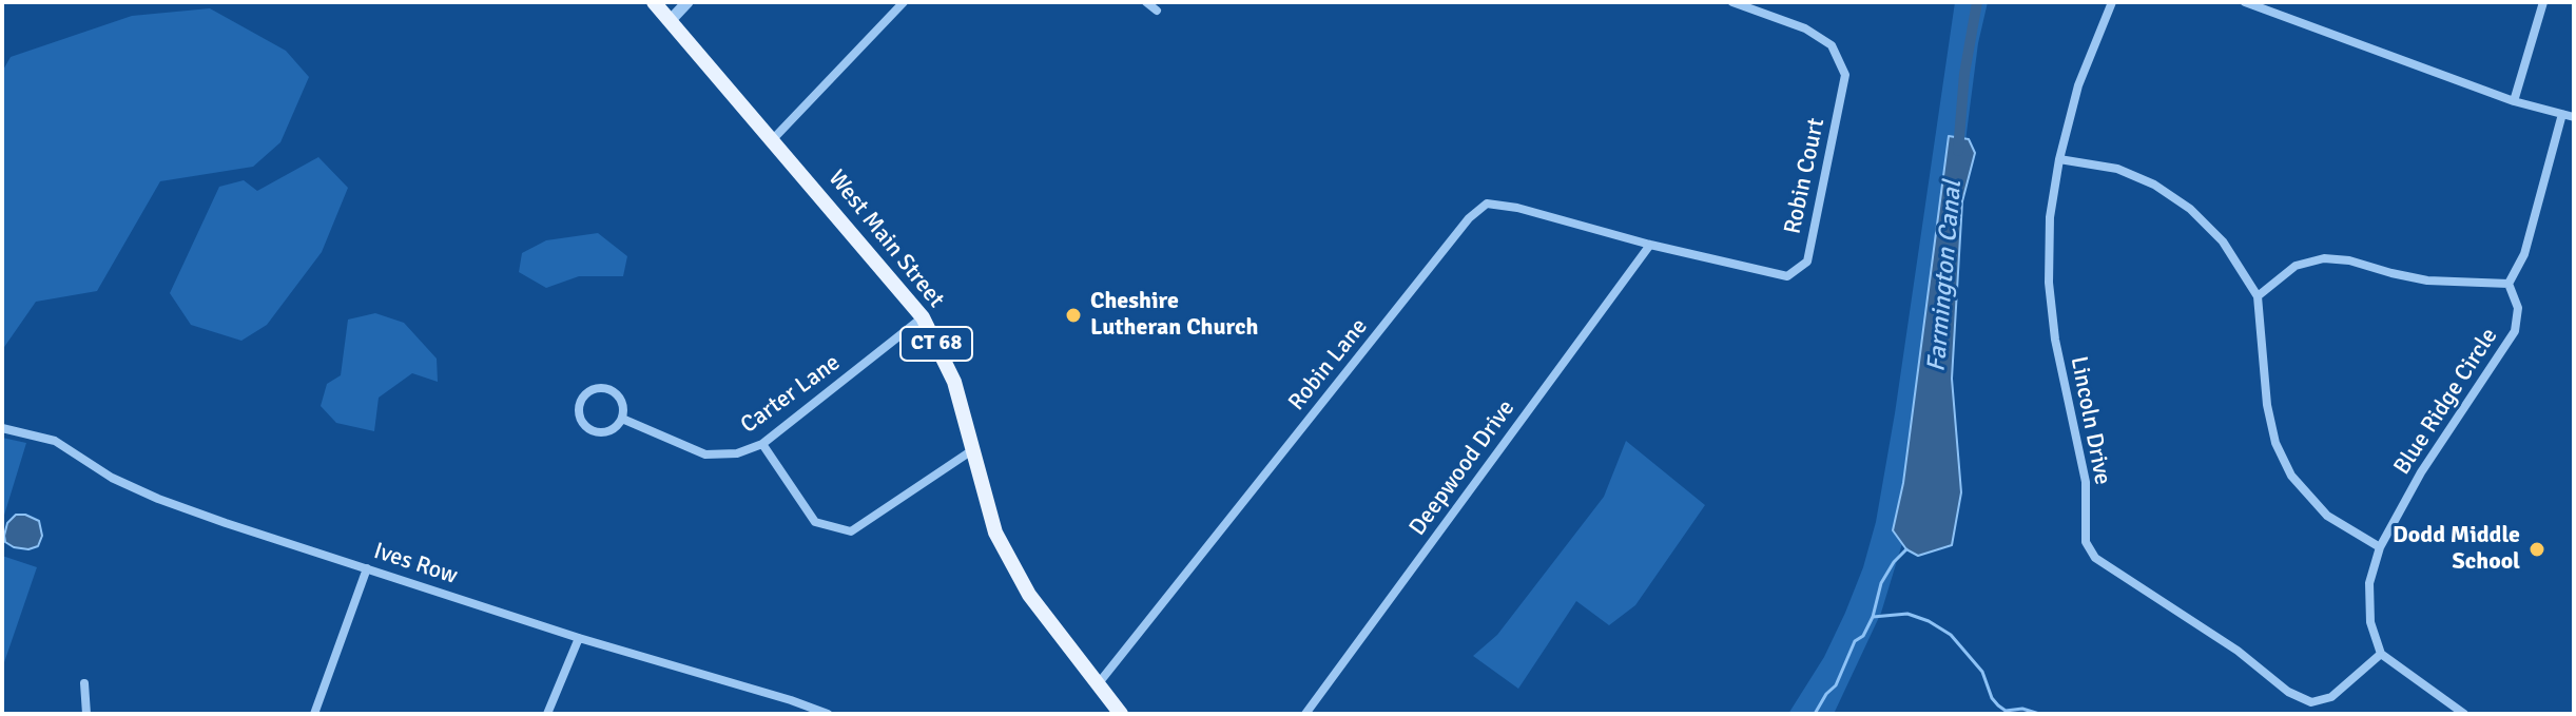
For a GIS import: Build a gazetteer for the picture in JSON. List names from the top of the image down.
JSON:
{
  "streets": {
    "main road": ["West Main Street", "CT 68"],
    "street": [
      "Robin Court",
      "Robin Lane",
      "Carter Lane",
      "Blue Ridge Circle",
      "Lincoln Drive",
      "Deepwood Drive",
      "Ives Row"
    ]
  },
  "crossings": [
    ["Robin Court", "Robin Lane"],
    ["Robin Court", "Deepwood Drive"],
    ["West Main Street", "Robin Lane"],
    ["West Main Street", "Carter Lane"],
    ["Robin Lane", "Deepwood Drive"],
    ["Blue Ridge Circle", "Lincoln Drive"]
  ],
  "water": ["Farmington Canal"],
  "places": ["Cheshire Lutheran Church", "Dodd Middle School"]
}
